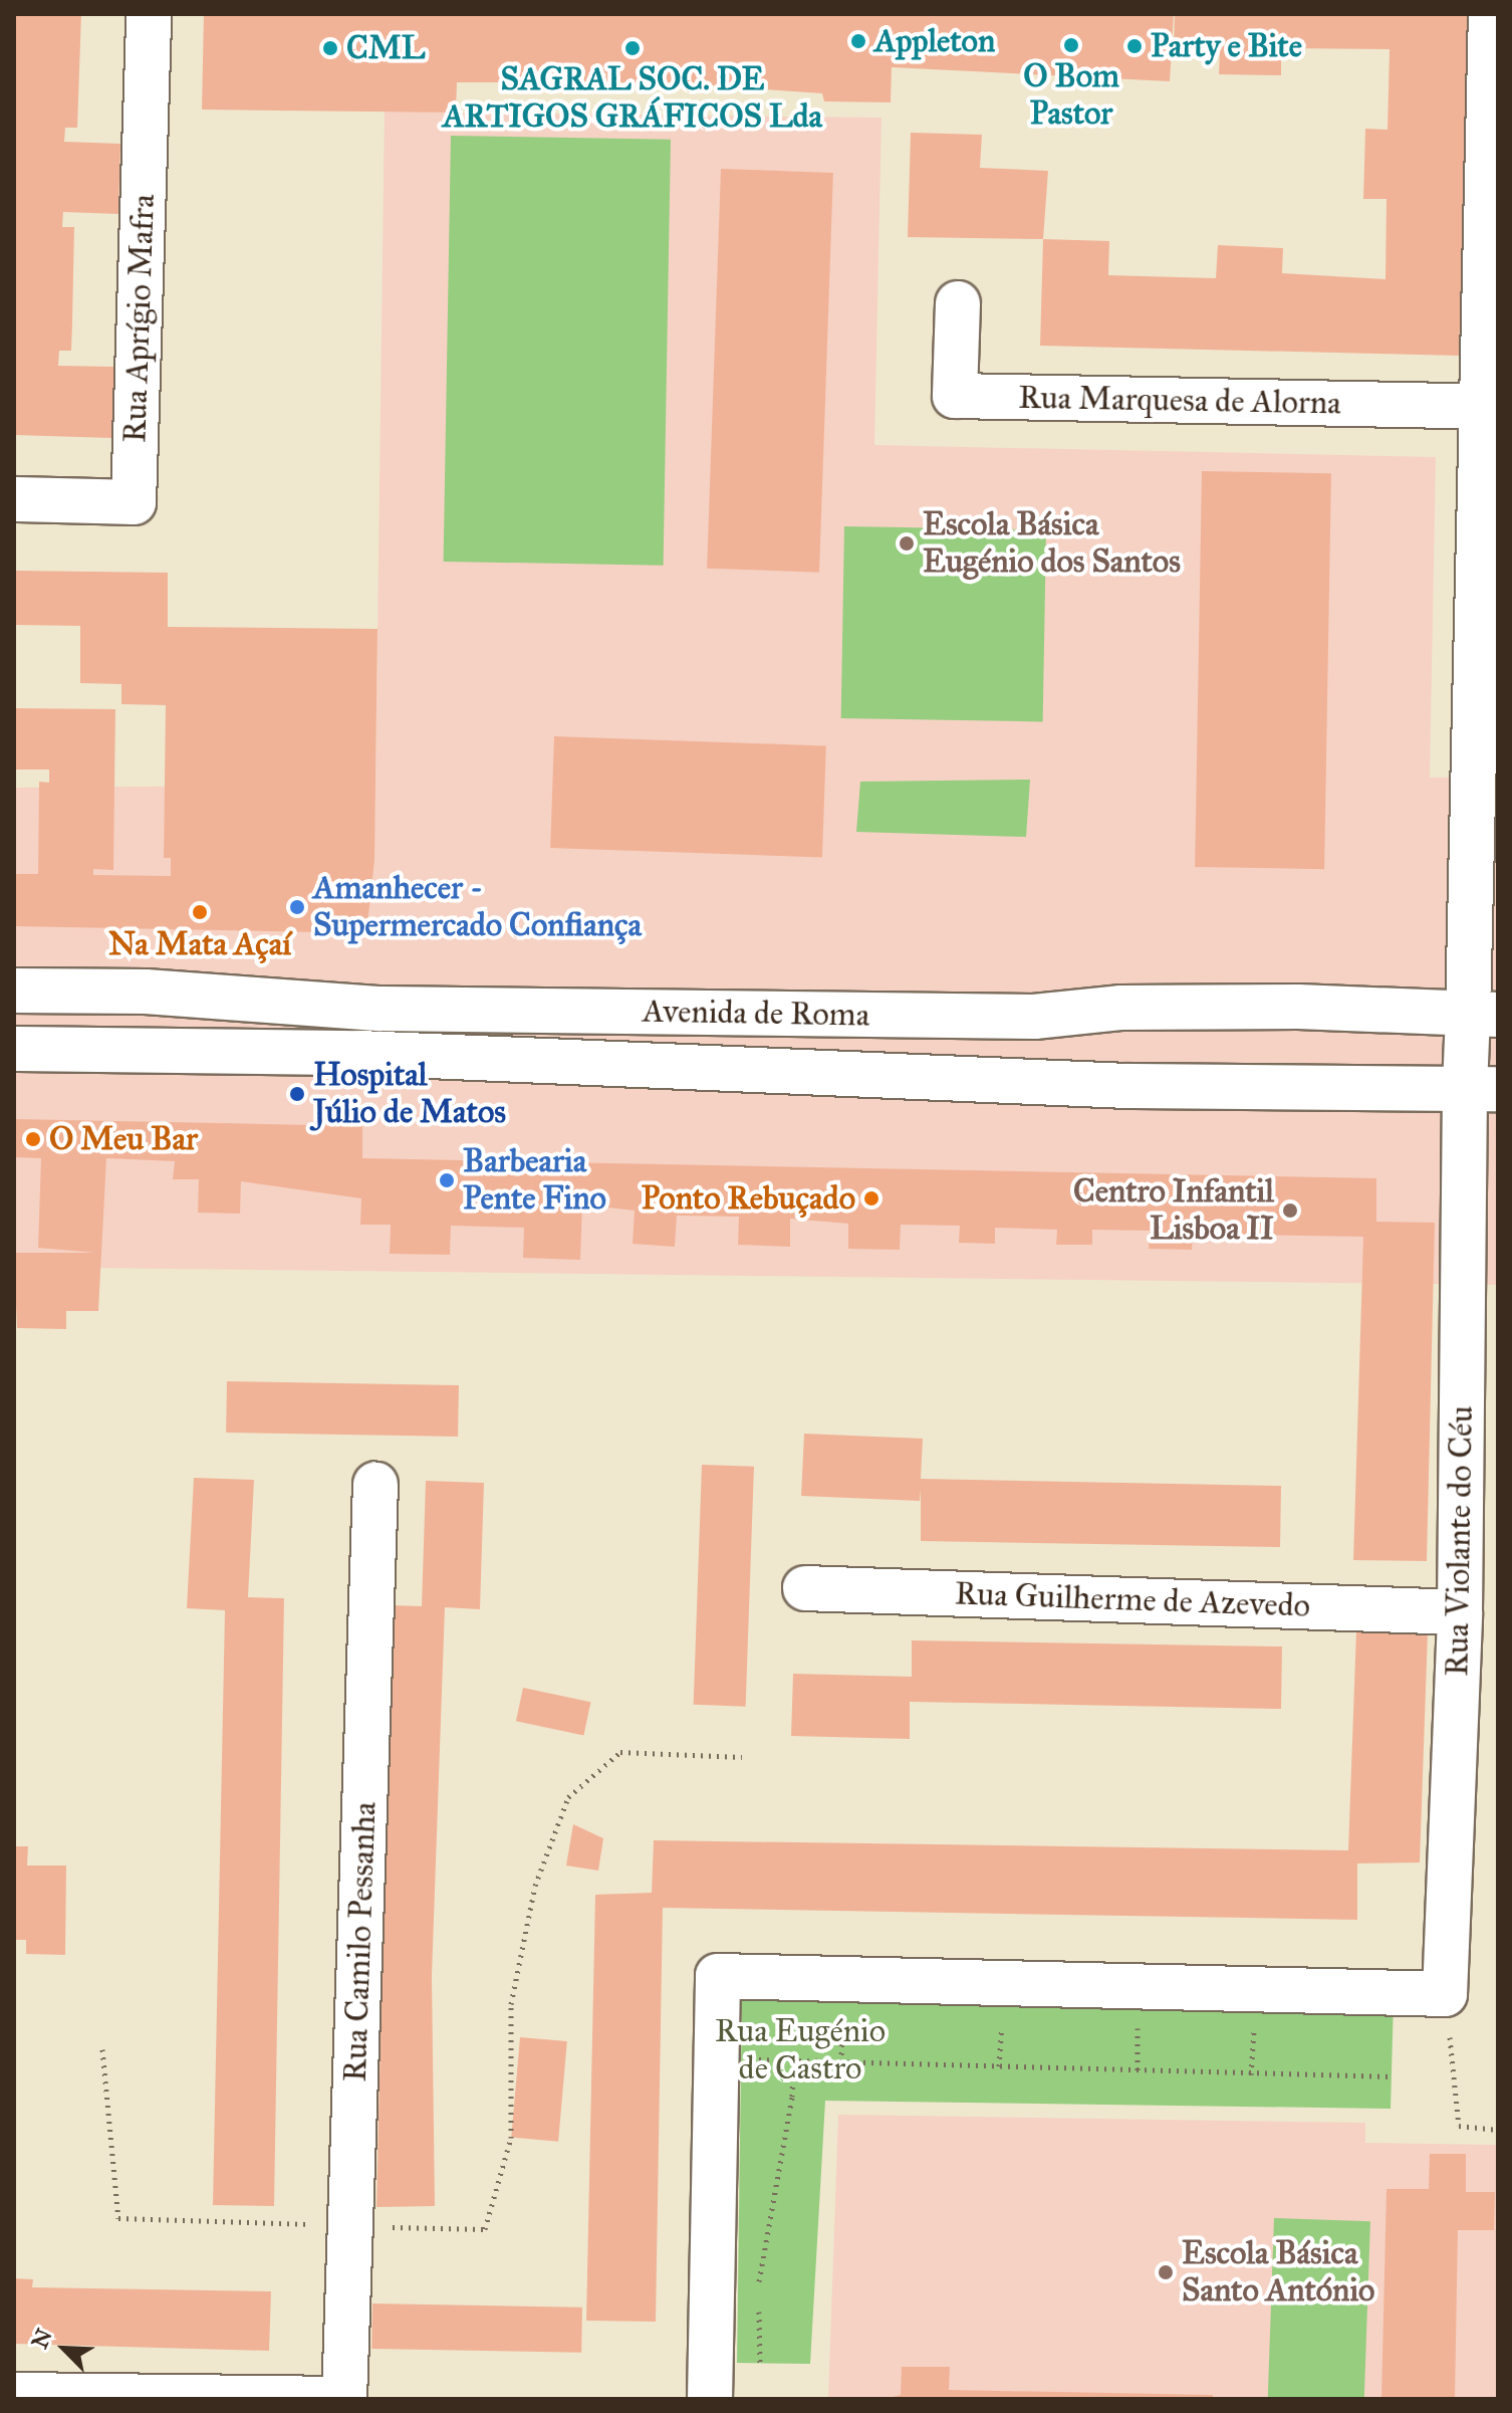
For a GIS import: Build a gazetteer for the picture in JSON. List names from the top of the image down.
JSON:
{
  "streets": {
    "street": [
      "Rua Aprígio Mafra",
      "Rua Marquesa de Alorna",
      "Avenida de Roma",
      "Rua Violante do Céu",
      "Rua Guilherme de Azevedo",
      "Rua Camilo Pessanha"
    ]
  },
  "crossings": [
    ["Rua Marquesa de Alorna", "Rua Violante do Céu"],
    ["Avenida de Roma", "Rua Violante do Céu"],
    ["Rua Violante do Céu", "Rua Guilherme de Azevedo"]
  ],
  "parks": ["Rua Eugénio de Castro"],
  "places": [
    "Appleton",
    "O Bom Pastor",
    "Party e Bite",
    "CML",
    "SAGRAL SOC. DE ARTIGOS GRÁFICOS Lda",
    "Escola Básica Eugénio dos Santos",
    "Amanhecer - Supermercado Confiança",
    "Na Mata Açaí",
    "Hospital Júlio de Matos",
    "O Meu Bar",
    "Barbearia Pente Fino",
    "Ponto Rebuçado",
    "Centro Infantil Lisboa II",
    "Escola Básica Santo António"
  ],
  "north": "top left"
}
